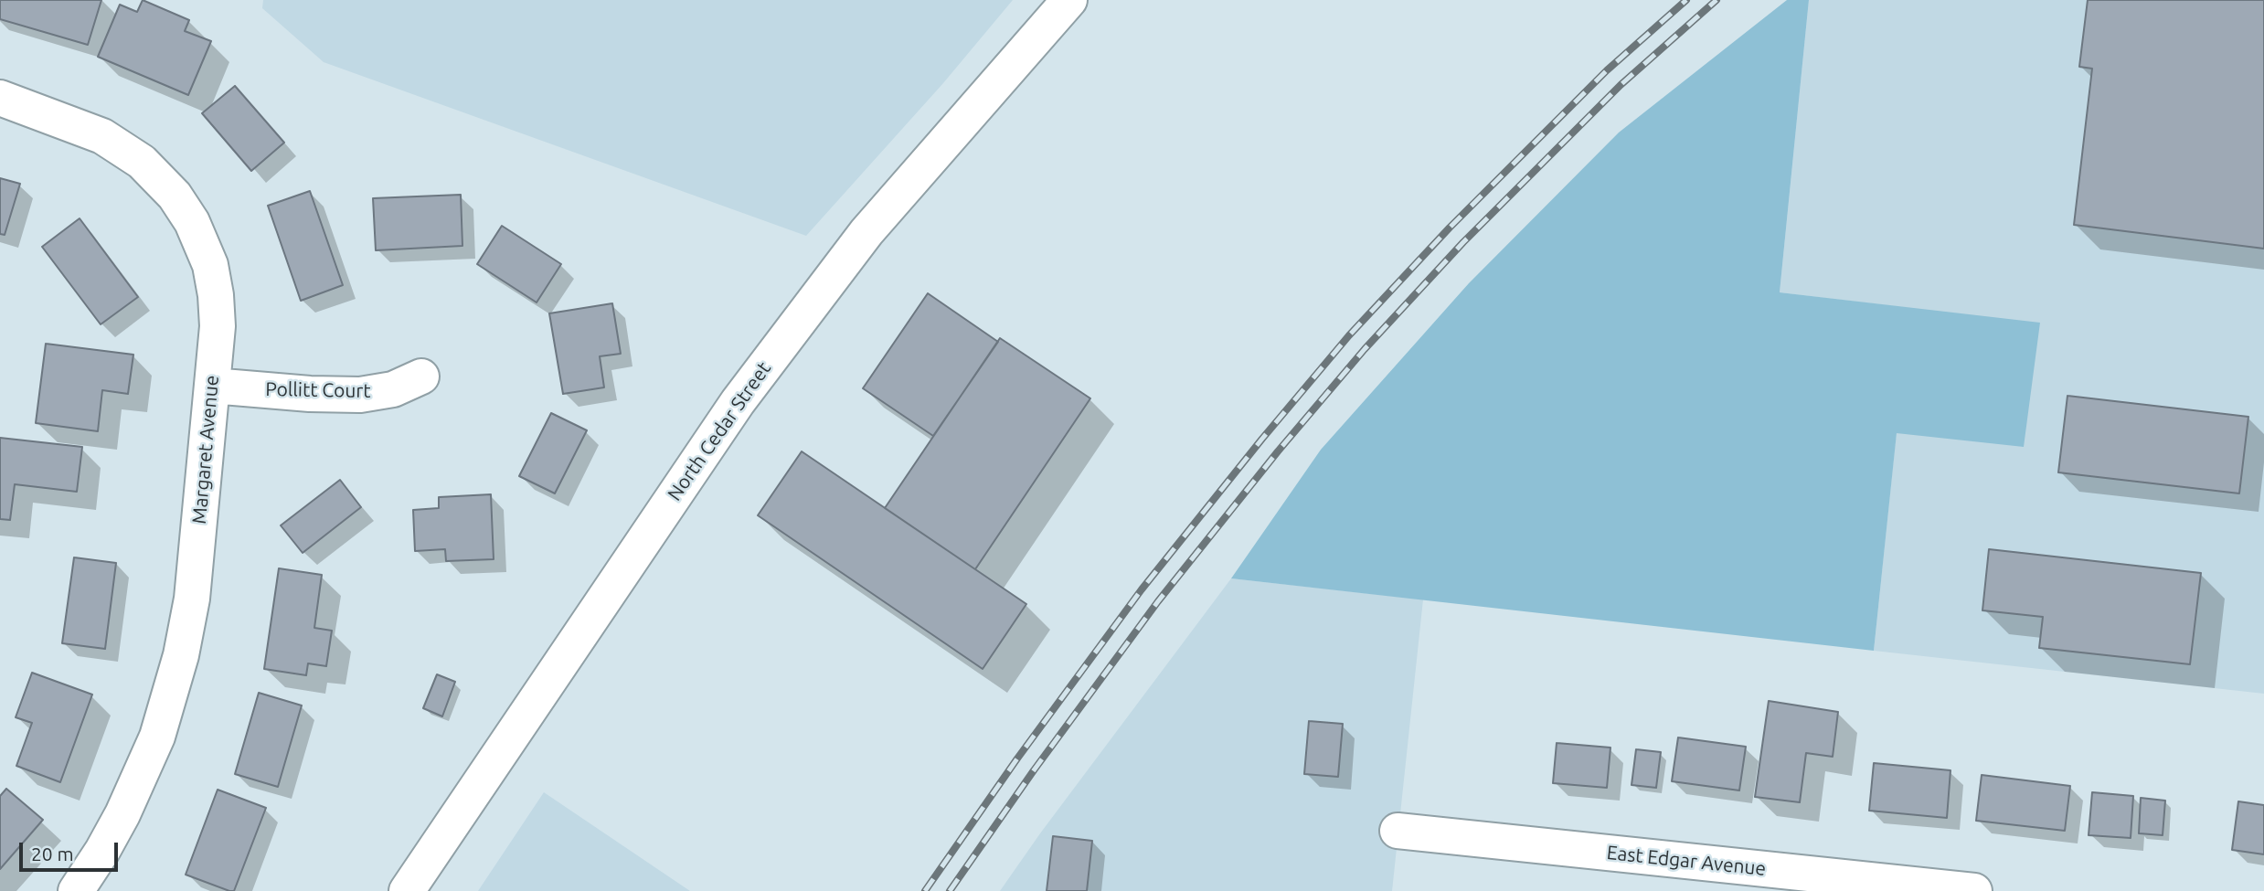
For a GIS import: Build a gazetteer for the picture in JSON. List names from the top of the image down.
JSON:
{
  "streets": {
    "street": [
      "Pollitt Court",
      "North Cedar Street",
      "Margaret Avenue",
      "East Edgar Avenue"
    ]
  },
  "crossings": [
    ["Pollitt Court", "Margaret Avenue"]
  ],
  "scale_bar": "20 m"
}
